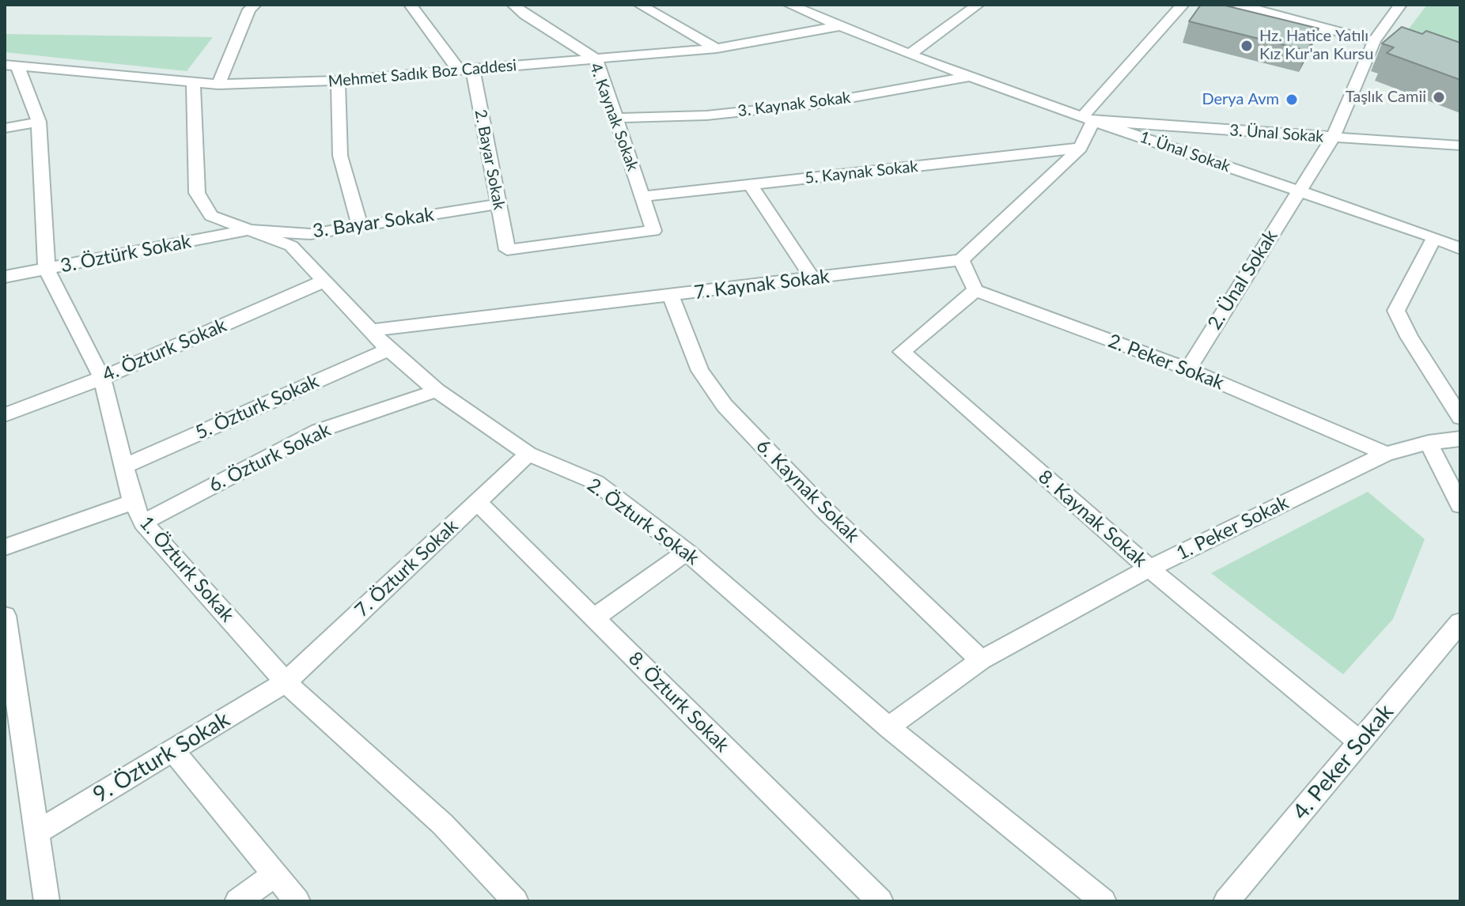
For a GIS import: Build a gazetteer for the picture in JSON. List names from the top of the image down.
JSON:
{
  "streets": {
    "street": [
      "Mehmet Sadık Boz Caddesi",
      "3. Kaynak Sokak",
      "4. Kaynak Sokak",
      "3. Ünal Sokak",
      "1. Ünal Sokak",
      "2. Bayar Sokak",
      "5. Kaynak Sokak",
      "3. Bayar Sokak",
      "3. Öztürk Sokak",
      "2. Ünal Sokak",
      "7. Kaynak Sokak",
      "4. Özturk Sokak",
      "2. Peker Sokak",
      "5. Özturk Sokak",
      "6. Özturk Sokak",
      "6. Kaynak Sokak",
      "8. Kaynak Sokak",
      "2. Özturk Sokak",
      "1. Peker Sokak",
      "7. Özturk Sokak",
      "1. Özturk Sokak",
      "8. Özturk Sokak",
      "9. Özturk Sokak",
      "4. Peker Sokak"
    ]
  },
  "crossings": [
    ["Mehmet Sadık Boz Caddesi", "4. Kaynak Sokak"],
    ["Mehmet Sadık Boz Caddesi", "1. Ünal Sokak"],
    ["Mehmet Sadık Boz Caddesi", "2. Bayar Sokak"],
    ["Mehmet Sadık Boz Caddesi", "2. Özturk Sokak"],
    ["Mehmet Sadık Boz Caddesi", "1. Özturk Sokak"],
    ["3. Kaynak Sokak", "4. Kaynak Sokak"],
    ["3. Kaynak Sokak", "1. Ünal Sokak"],
    ["4. Kaynak Sokak", "2. Bayar Sokak"],
    ["4. Kaynak Sokak", "5. Kaynak Sokak"],
    ["3. Ünal Sokak", "1. Ünal Sokak"],
    ["3. Ünal Sokak", "2. Ünal Sokak"],
    ["1. Ünal Sokak", "2. Ünal Sokak"],
    ["2. Bayar Sokak", "3. Bayar Sokak"],
    ["3. Bayar Sokak", "3. Öztürk Sokak"],
    ["3. Bayar Sokak", "2. Özturk Sokak"],
    ["3. Öztürk Sokak", "2. Özturk Sokak"],
    ["3. Öztürk Sokak", "1. Özturk Sokak"],
    ["2. Ünal Sokak", "2. Peker Sokak"],
    ["7. Kaynak Sokak", "6. Kaynak Sokak"],
    ["7. Kaynak Sokak", "2. Özturk Sokak"],
    ["4. Özturk Sokak", "2. Özturk Sokak"],
    ["4. Özturk Sokak", "1. Özturk Sokak"],
    ["2. Peker Sokak", "8. Kaynak Sokak"],
    ["2. Peker Sokak", "1. Peker Sokak"],
    ["5. Özturk Sokak", "2. Özturk Sokak"],
    ["5. Özturk Sokak", "1. Özturk Sokak"],
    ["6. Özturk Sokak", "2. Özturk Sokak"],
    ["6. Özturk Sokak", "1. Özturk Sokak"],
    ["6. Kaynak Sokak", "1. Peker Sokak"],
    ["8. Kaynak Sokak", "1. Peker Sokak"],
    ["8. Kaynak Sokak", "4. Peker Sokak"],
    ["2. Özturk Sokak", "1. Peker Sokak"],
    ["2. Özturk Sokak", "7. Özturk Sokak"],
    ["7. Özturk Sokak", "1. Özturk Sokak"],
    ["7. Özturk Sokak", "8. Özturk Sokak"],
    ["7. Özturk Sokak", "9. Özturk Sokak"],
    ["1. Özturk Sokak", "9. Özturk Sokak"]
  ],
  "places": ["Hz. Hatice Yatılı Kız Kur'an Kursu", "Taşlık Camii", "Derya Avm"]
}
